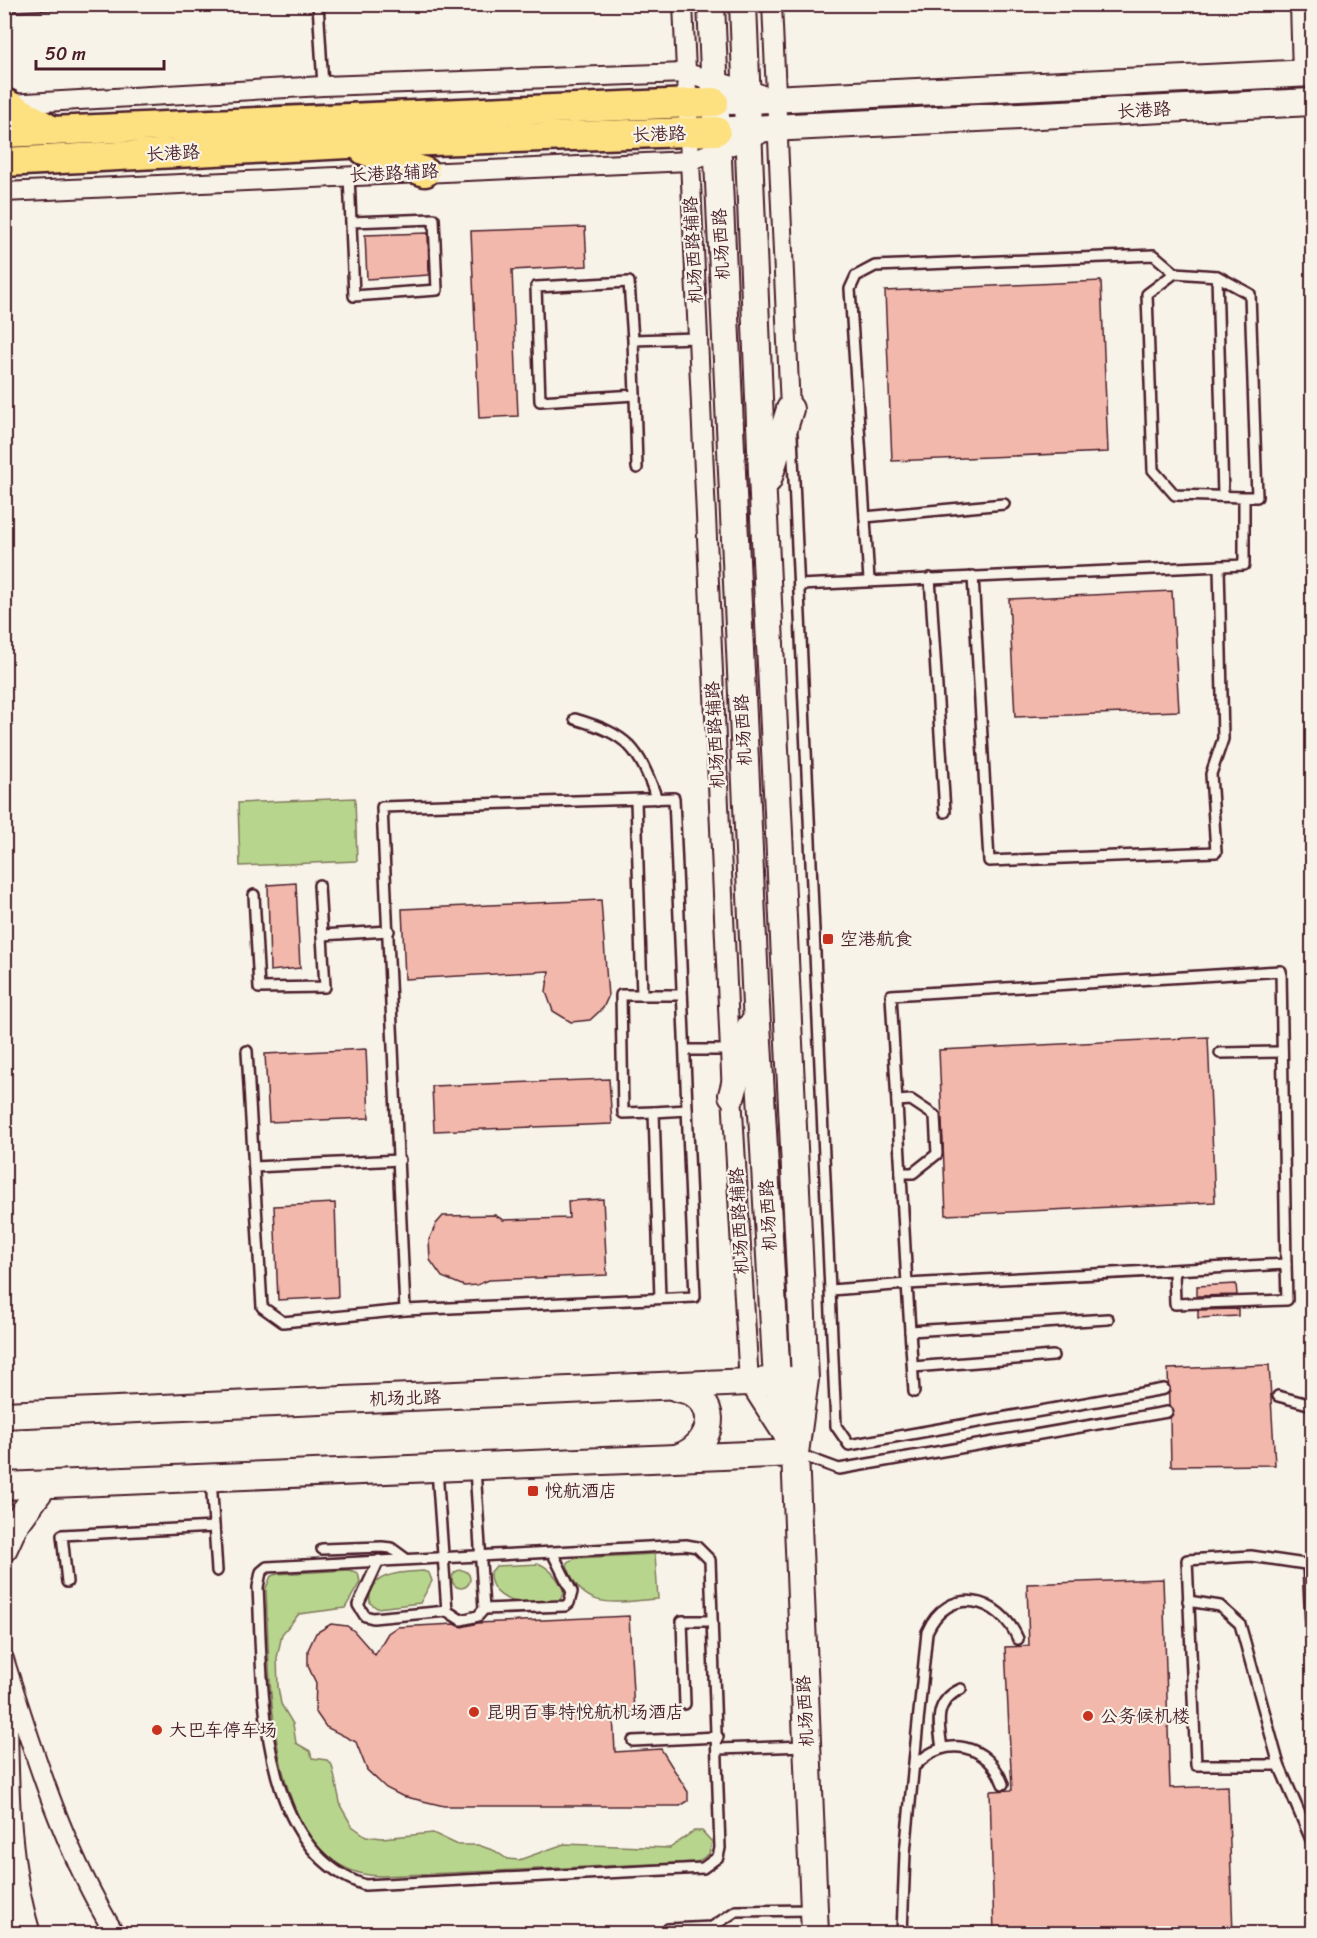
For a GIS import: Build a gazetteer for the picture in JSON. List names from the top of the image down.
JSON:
{
  "streets": {
    "main road": ["长港路", "机场西路", "机场北路"],
    "street": ["长港路辅路", "机场西路辅路"]
  },
  "crossings": [
    ["长港路", "长港路辅路"],
    ["长港路", "机场西路"],
    ["长港路", "机场西路辅路"],
    ["长港路辅路", "机场西路辅路"],
    ["机场西路", "机场西路辅路"],
    ["机场西路", "机场北路"],
    ["机场西路辅路", "机场北路"]
  ],
  "places": {
    "transit": ["空港航食", "悦航酒店"],
    "other": ["昆明百事特悦航机场酒店", "公务候机楼", "大巴车停车场"]
  },
  "scale_bar": "50 m"
}
